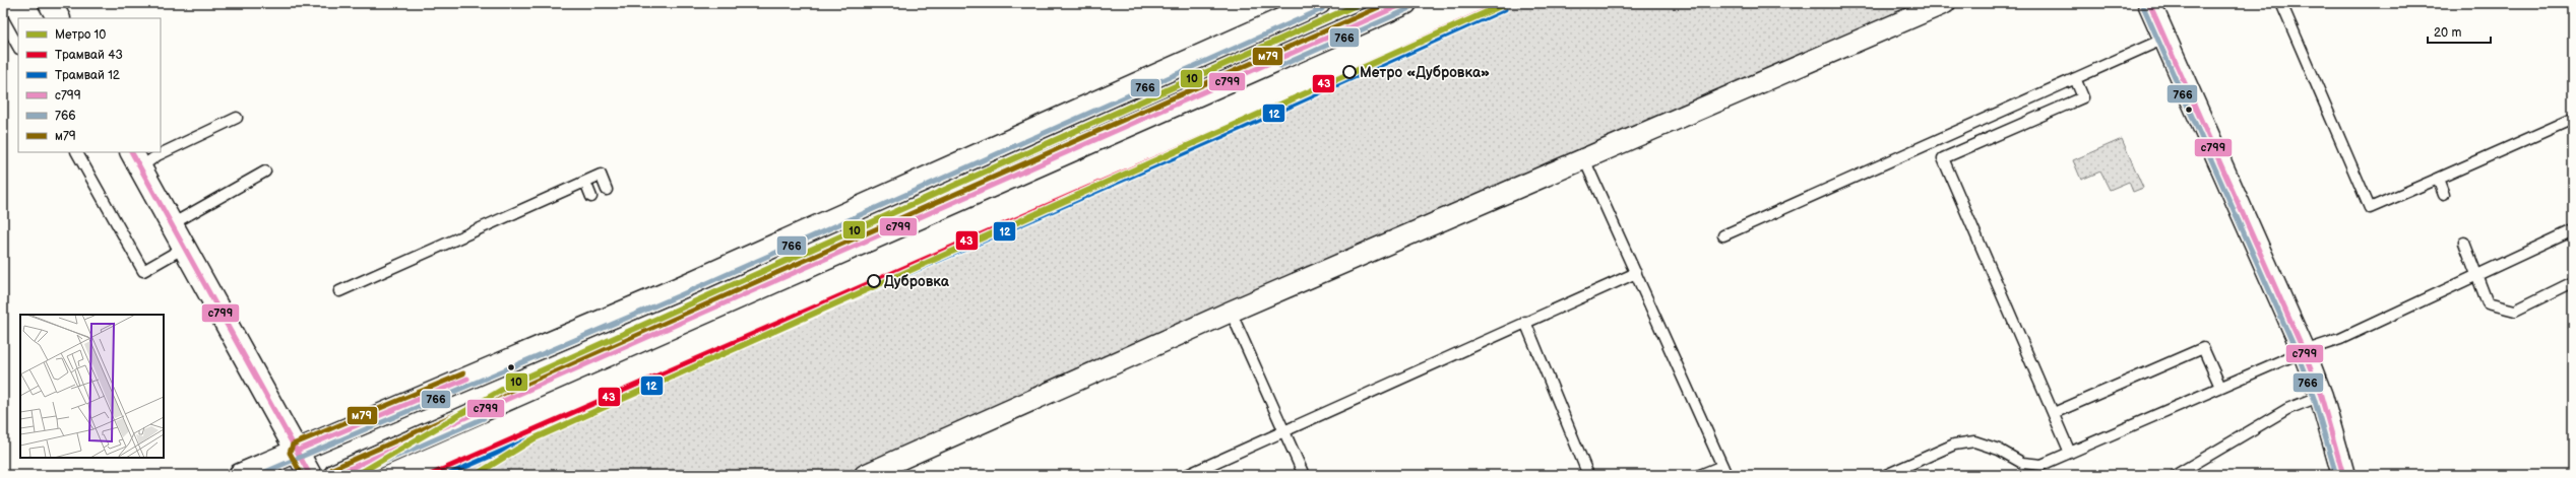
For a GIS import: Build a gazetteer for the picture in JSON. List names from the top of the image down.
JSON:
{
  "places": ["Метро «Дубровка»", "Дубровка"],
  "lines": [
    "metro line 10",
    "tram line 43",
    "transit line с799",
    "transit line м79",
    "transit line 766",
    "tram line 12"
  ],
  "legend": [
    "Метро 10",
    "Трамвай 43",
    "Трамвай 12",
    "с799",
    "766",
    "м79"
  ],
  "scale_bar": "20 m"
}
